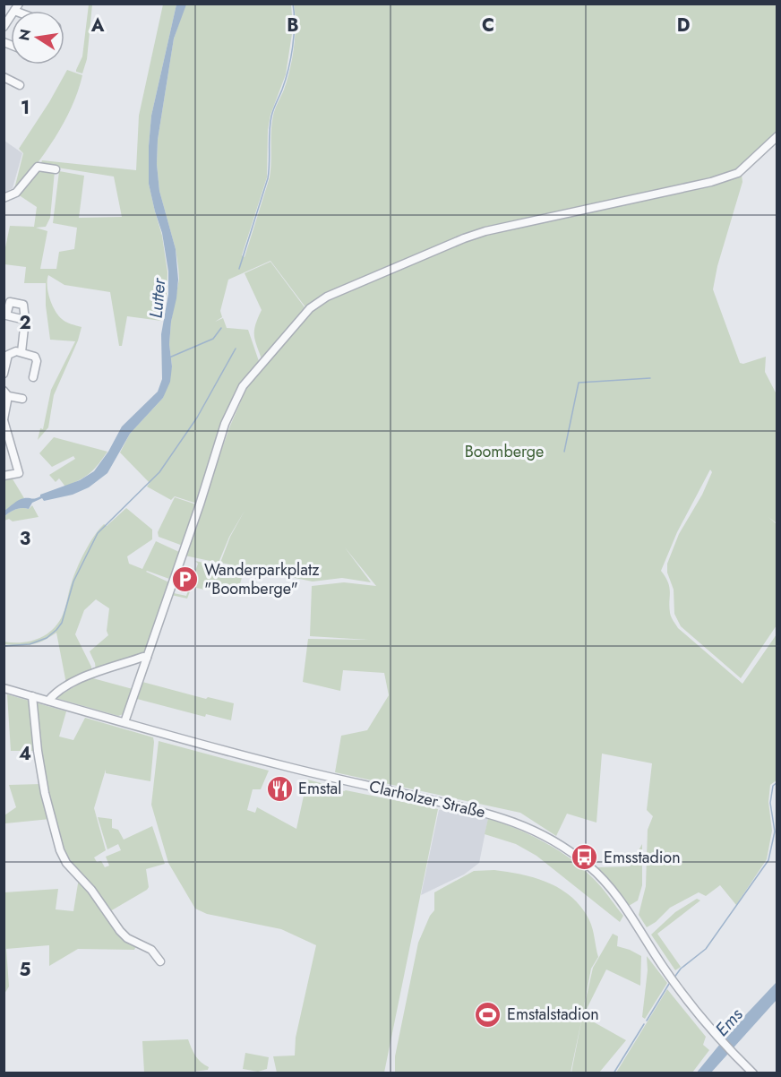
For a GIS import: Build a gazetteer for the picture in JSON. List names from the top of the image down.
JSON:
{
  "streets": {
    "street": ["Clarholzer Straße"]
  },
  "water": ["Lutter", "Ems"],
  "parks": ["Boomberge"],
  "places": {
    "parking": ["Wanderparkplatz \"Boomberge\""],
    "restaurant": ["Emstal"],
    "bus stop": ["Emsstadion"],
    "sports": ["Emstalstadion"]
  },
  "north": "left",
  "grid": {
    "columns": [
      "A",
      "B",
      "C",
      "D"
    ],
    "rows": [
      "1",
      "2",
      "3",
      "4",
      "5"
    ]
  }
}
